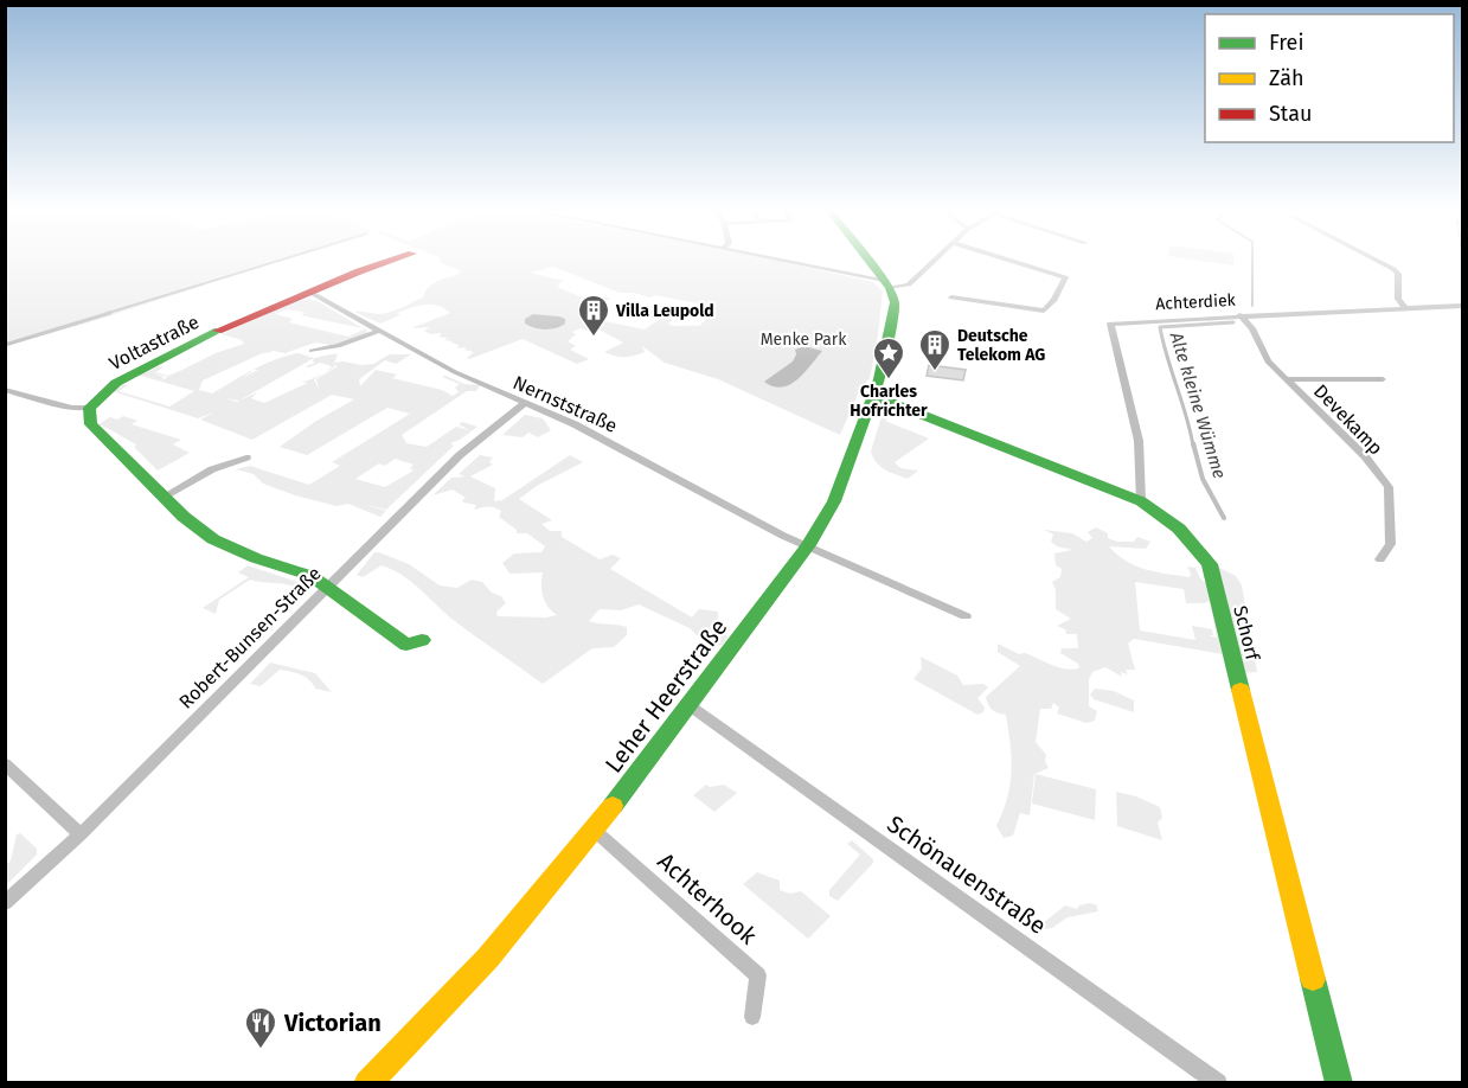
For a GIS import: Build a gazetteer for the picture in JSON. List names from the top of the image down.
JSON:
{
  "streets": {
    "street": [
      "Achterdiek",
      "Voltastraße",
      "Nernststraße",
      "Devekamp",
      "Schorf",
      "Robert-Bunsen-Straße",
      "Leher Heerstraße",
      "Schönauenstraße",
      "Achterhook"
    ]
  },
  "crossings": [
    ["Achterdiek", "Devekamp"],
    ["Achterdiek", "Schorf"],
    ["Voltastraße", "Nernststraße"],
    ["Nernststraße", "Robert-Bunsen-Straße"],
    ["Nernststraße", "Leher Heerstraße"],
    ["Schorf", "Leher Heerstraße"],
    ["Leher Heerstraße", "Schönauenstraße"],
    ["Leher Heerstraße", "Achterhook"]
  ],
  "water": ["Alte kleine Wümme"],
  "parks": ["Menke Park"],
  "places": {
    "building": ["Villa Leupold", "Deutsche Telekom AG"],
    "place": ["Charles Hofrichter"],
    "restaurant": ["Victorian"]
  },
  "legend": ["Frei", "Zäh", "Stau"]
}
